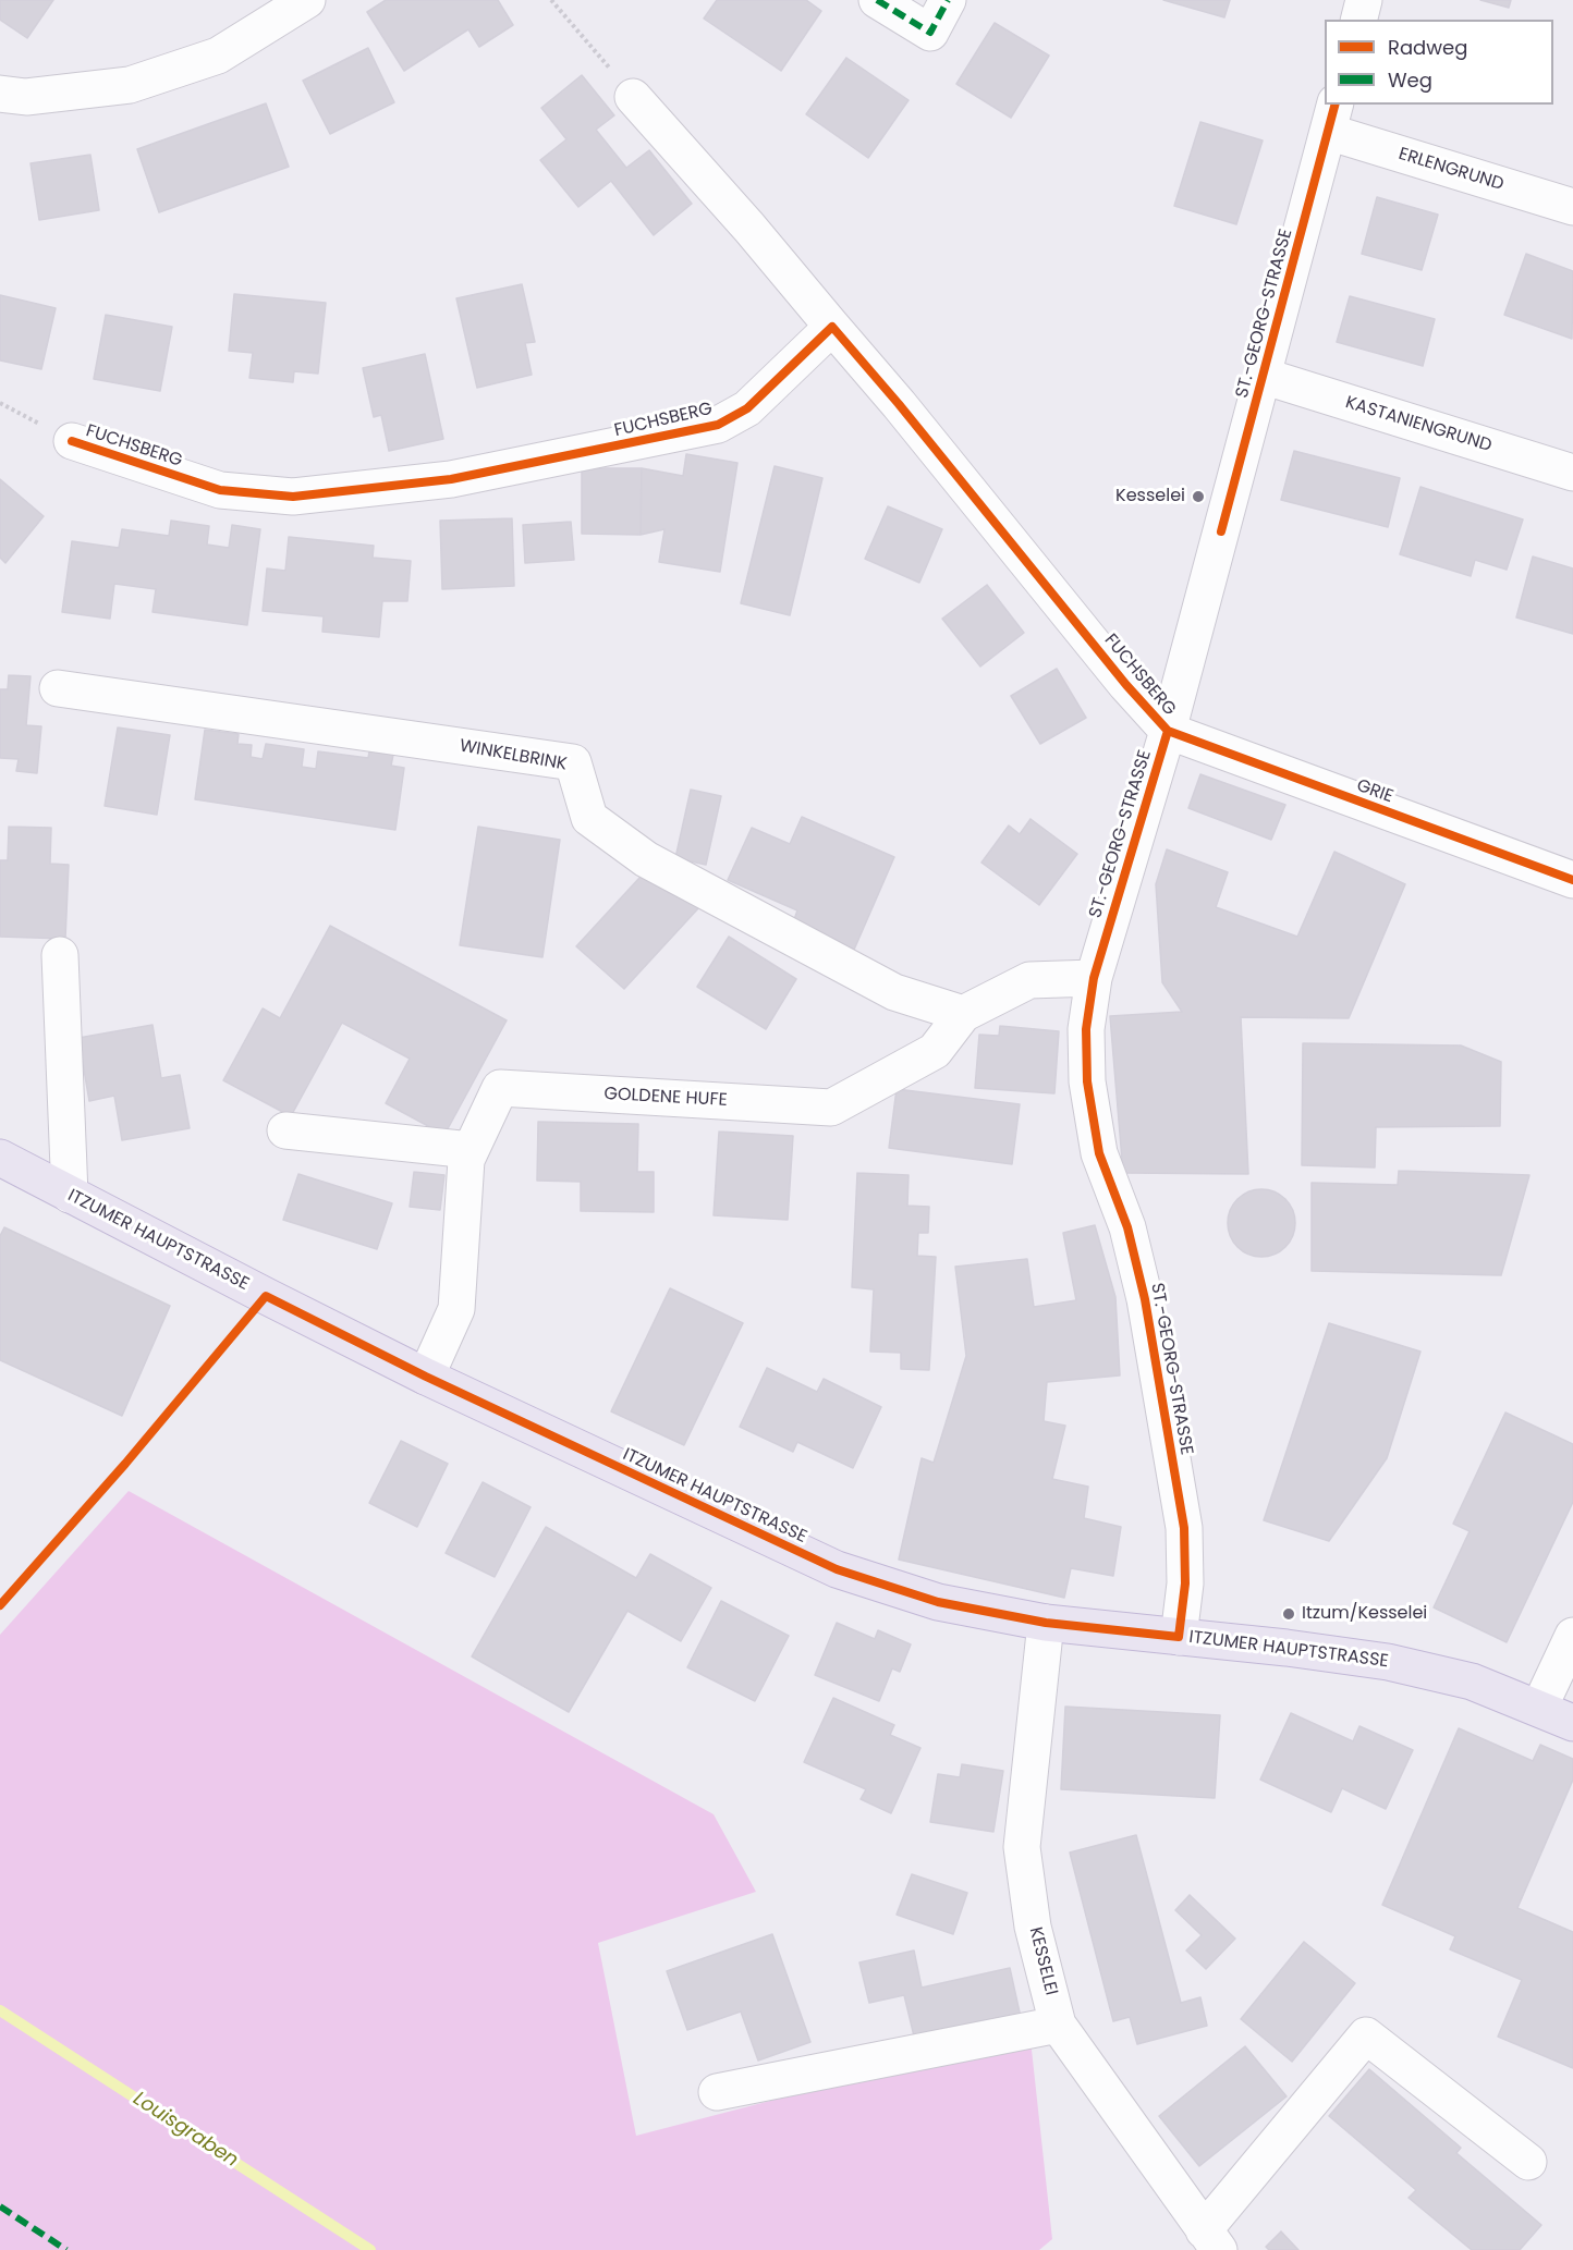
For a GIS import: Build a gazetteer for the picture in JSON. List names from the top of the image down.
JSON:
{
  "streets": {
    "main road": ["ITZUMER HAUPTSTRASSE"],
    "street": [
      "ERLENGRUND",
      "ST.-GEORG-STRASSE",
      "FUCHSBERG",
      "KASTANIENGRUND",
      "WINKELBRINK",
      "GRIE",
      "GOLDENE HUFE",
      "KESSELEI"
    ]
  },
  "crossings": [
    ["ERLENGRUND", "ST.-GEORG-STRASSE"],
    ["ST.-GEORG-STRASSE", "FUCHSBERG"],
    ["ST.-GEORG-STRASSE", "KASTANIENGRUND"],
    ["ST.-GEORG-STRASSE", "GRIE"],
    ["ST.-GEORG-STRASSE", "GOLDENE HUFE"],
    ["ST.-GEORG-STRASSE", "ITZUMER HAUPTSTRASSE"],
    ["FUCHSBERG", "GRIE"],
    ["WINKELBRINK", "GOLDENE HUFE"],
    ["GOLDENE HUFE", "ITZUMER HAUPTSTRASSE"],
    ["ITZUMER HAUPTSTRASSE", "KESSELEI"]
  ],
  "water": ["Louisgraben"],
  "places": ["Kesselei", "Itzum/Kesselei"],
  "legend": ["Radweg", "Weg"]
}
